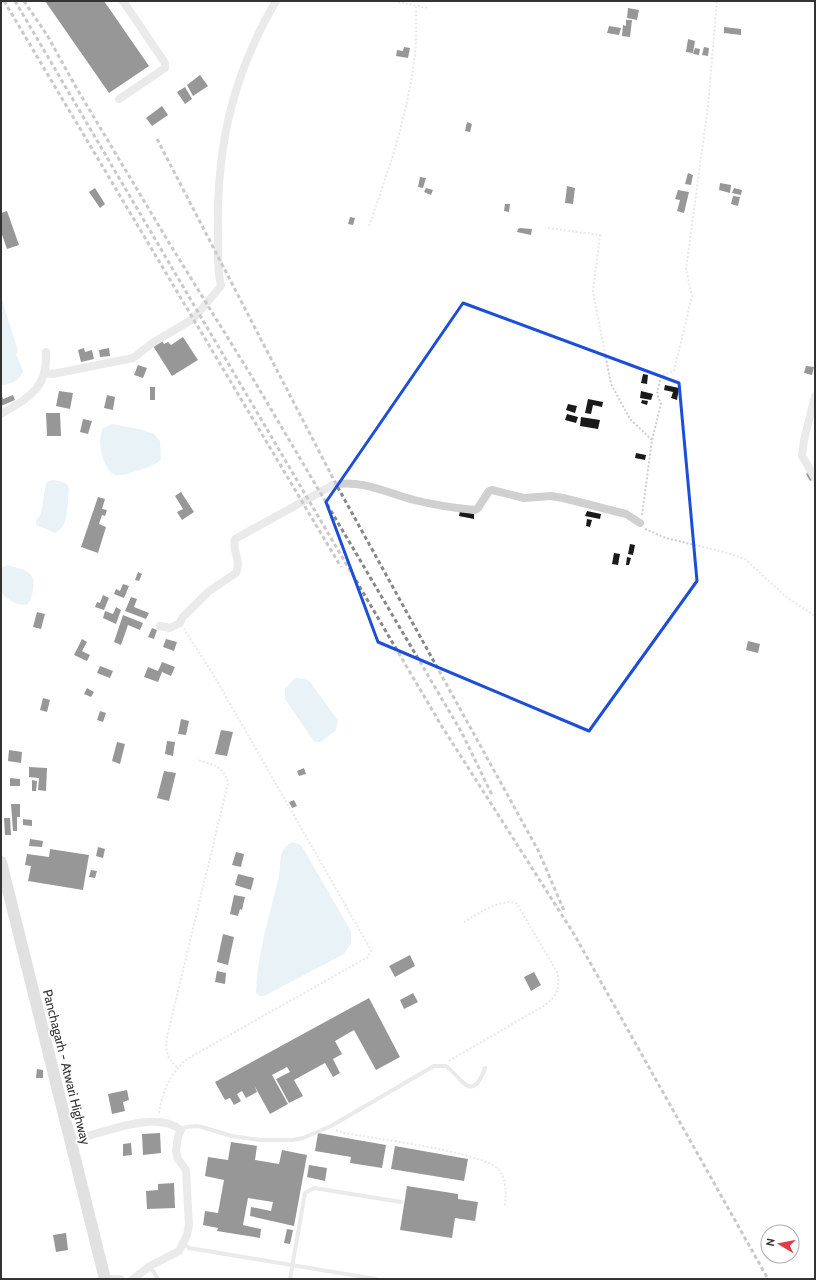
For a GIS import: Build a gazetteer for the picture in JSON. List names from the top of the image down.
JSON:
{
  "streets": {
    "main road": ["Panchagarh - Atwari Highway"]
  },
  "north": "left"
}
